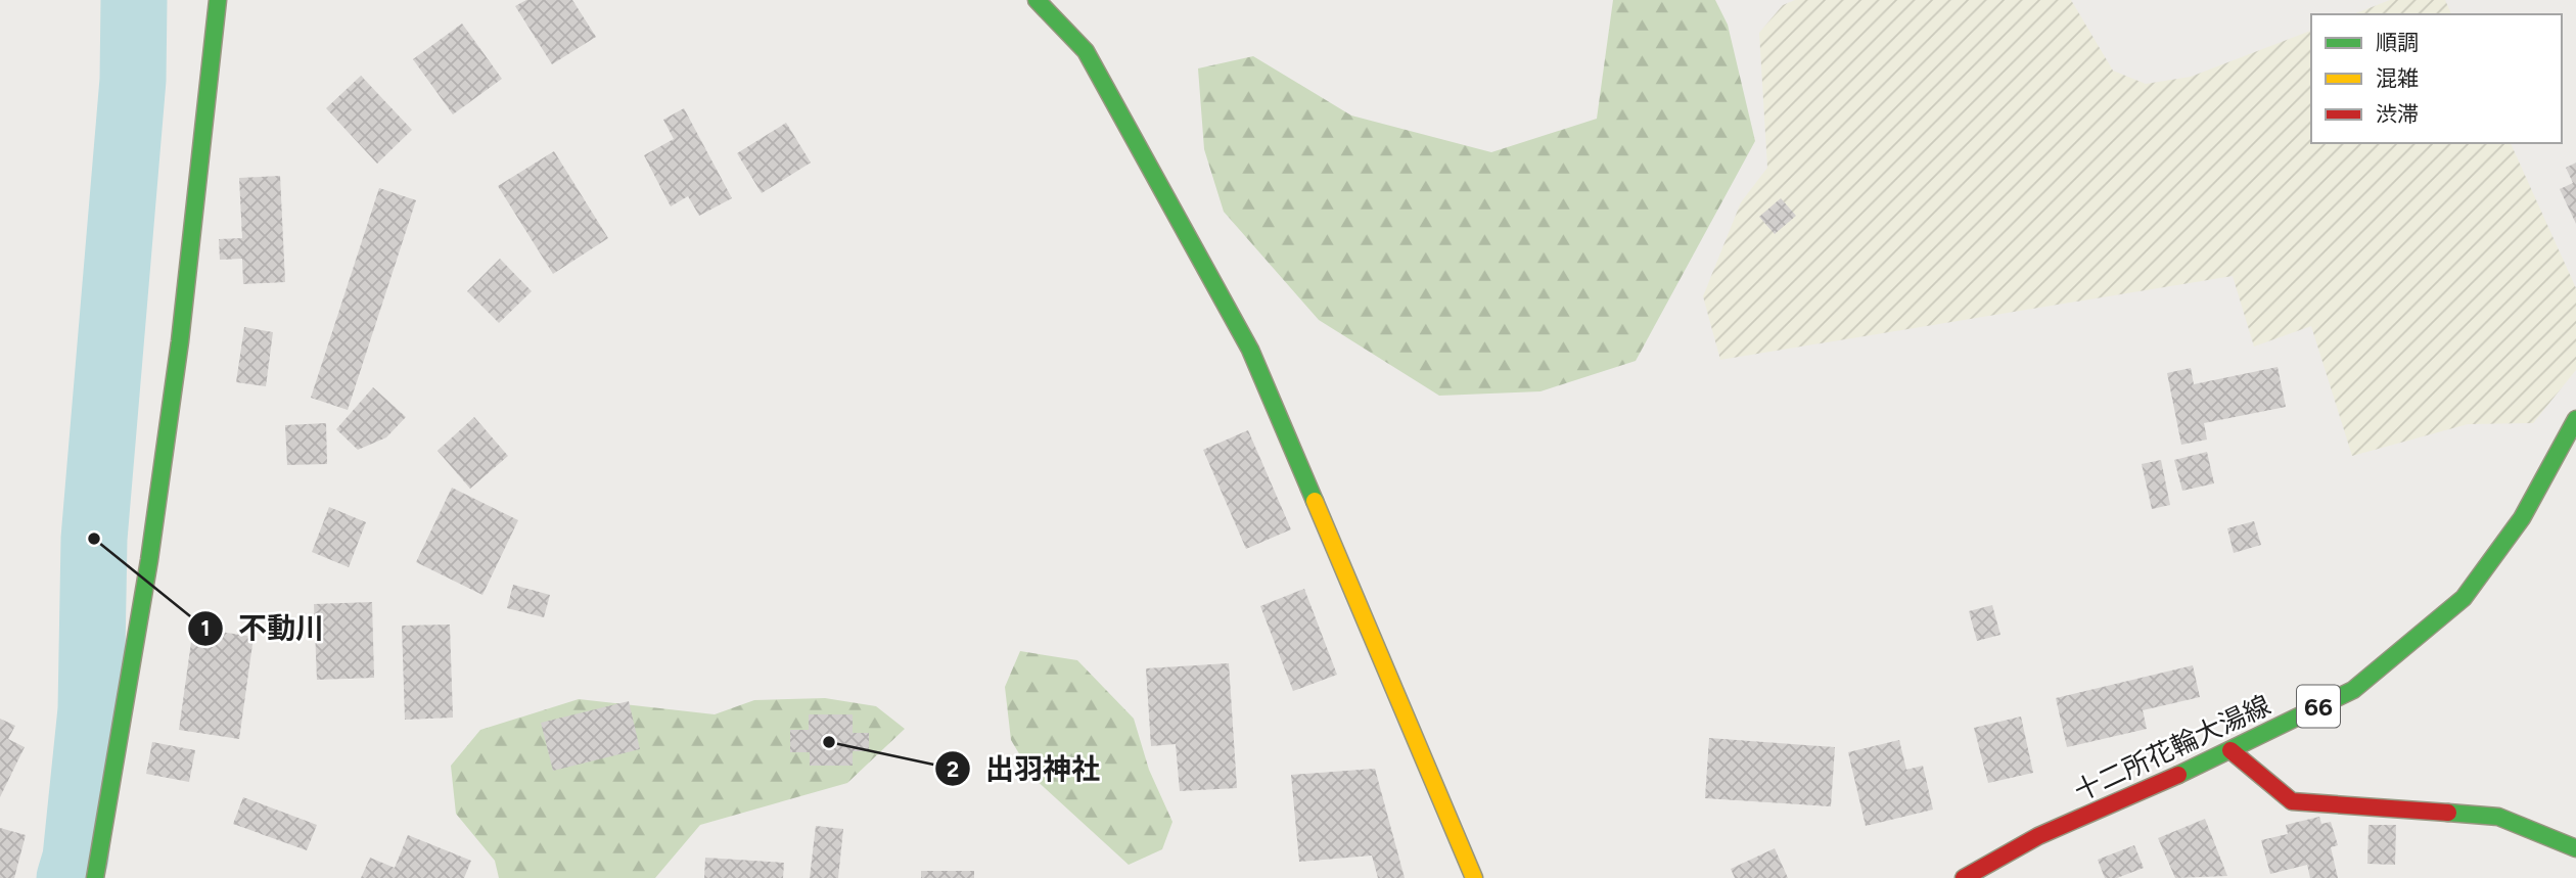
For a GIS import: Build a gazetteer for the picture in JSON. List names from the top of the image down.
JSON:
{
  "streets": {
    "street": ["66", "十二所花輪大湯線"]
  },
  "places": ["不動川", "出羽神社"],
  "legend": ["順調", "混雑", "渋滞"]
}
